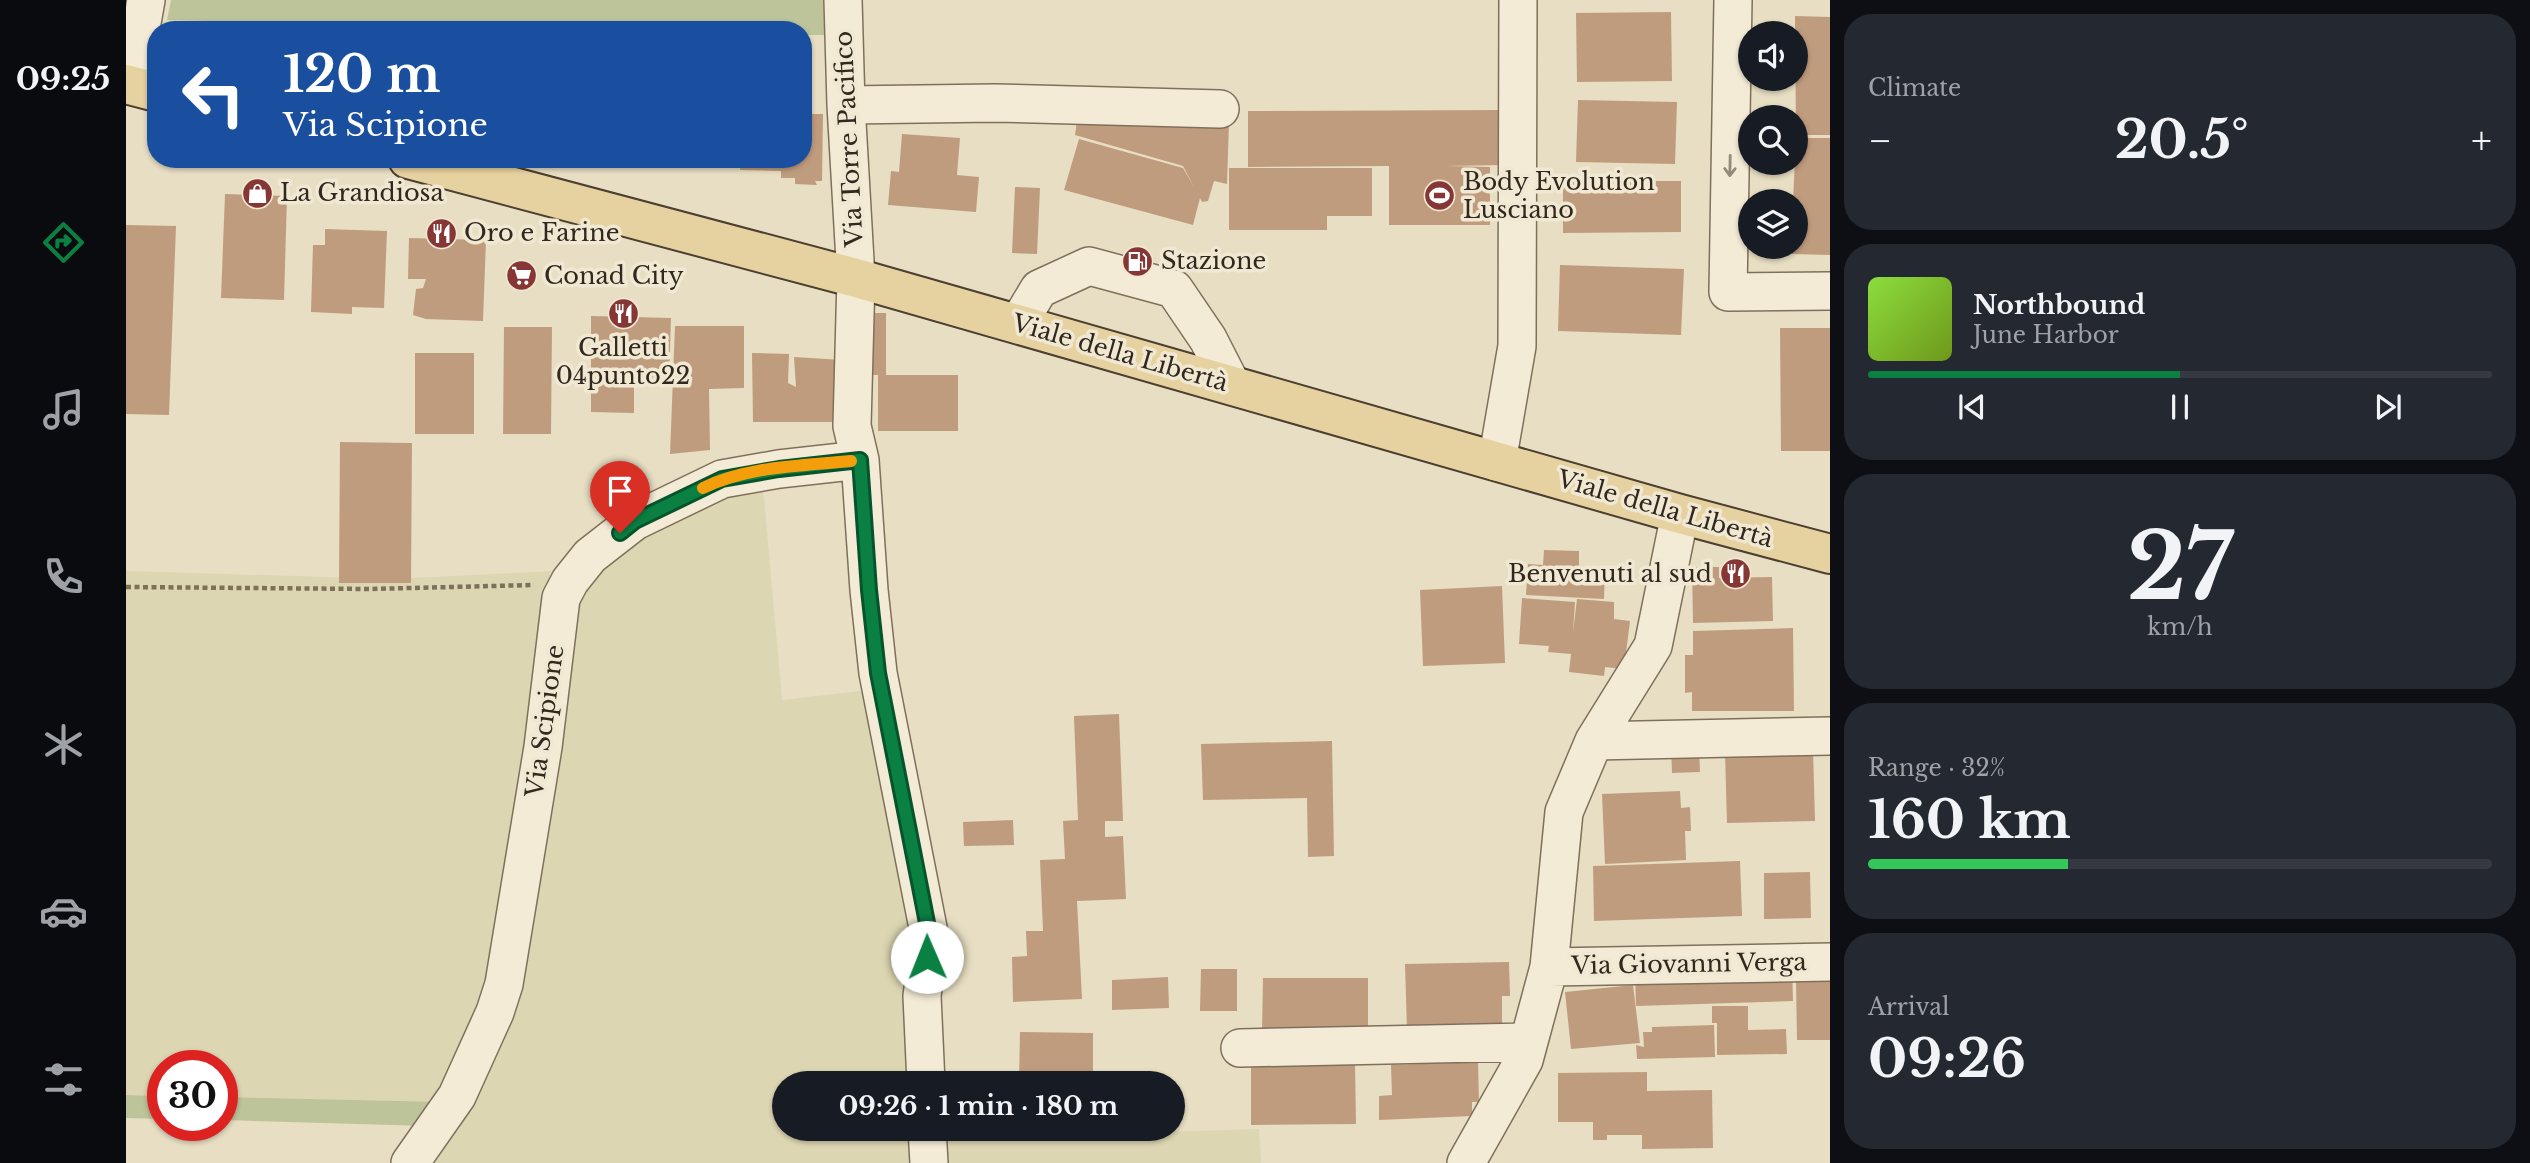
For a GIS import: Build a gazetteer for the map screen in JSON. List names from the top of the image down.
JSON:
{
  "streets": {
    "main road": ["Viale della Libertà"],
    "street": ["Via Torre Pacifico", "Via Scipione", "Via Giovanni Verga"]
  },
  "crossings": [
    ["Via Torre Pacifico", "Viale della Libertà"],
    ["Via Torre Pacifico", "Via Scipione"]
  ],
  "places": {
    "shop": ["La Grandiosa"],
    "sports": ["Body Evolution Lusciano"],
    "restaurant": ["Oro e Farine", "Galletti 04punto22", "Benvenuti al sud"],
    "fuel station": ["Stazione"],
    "supermarket": ["Conad City"]
  },
  "page": {
    "tabs": "09:25",
    "tile": [
      "Climate",
      ["27", "km/h"],
      ["Range · 32%", "160 km"],
      ["Arrival", "09:26"]
    ],
    "turn": ["120 m", "Via Scipione"],
    "heat": ["−", "20.5°", "+"],
    "song": ["Northbound", "June Harbor"],
    "limit": "30",
    "trip": "09:26 · 1 min · 180 m"
  }
}
